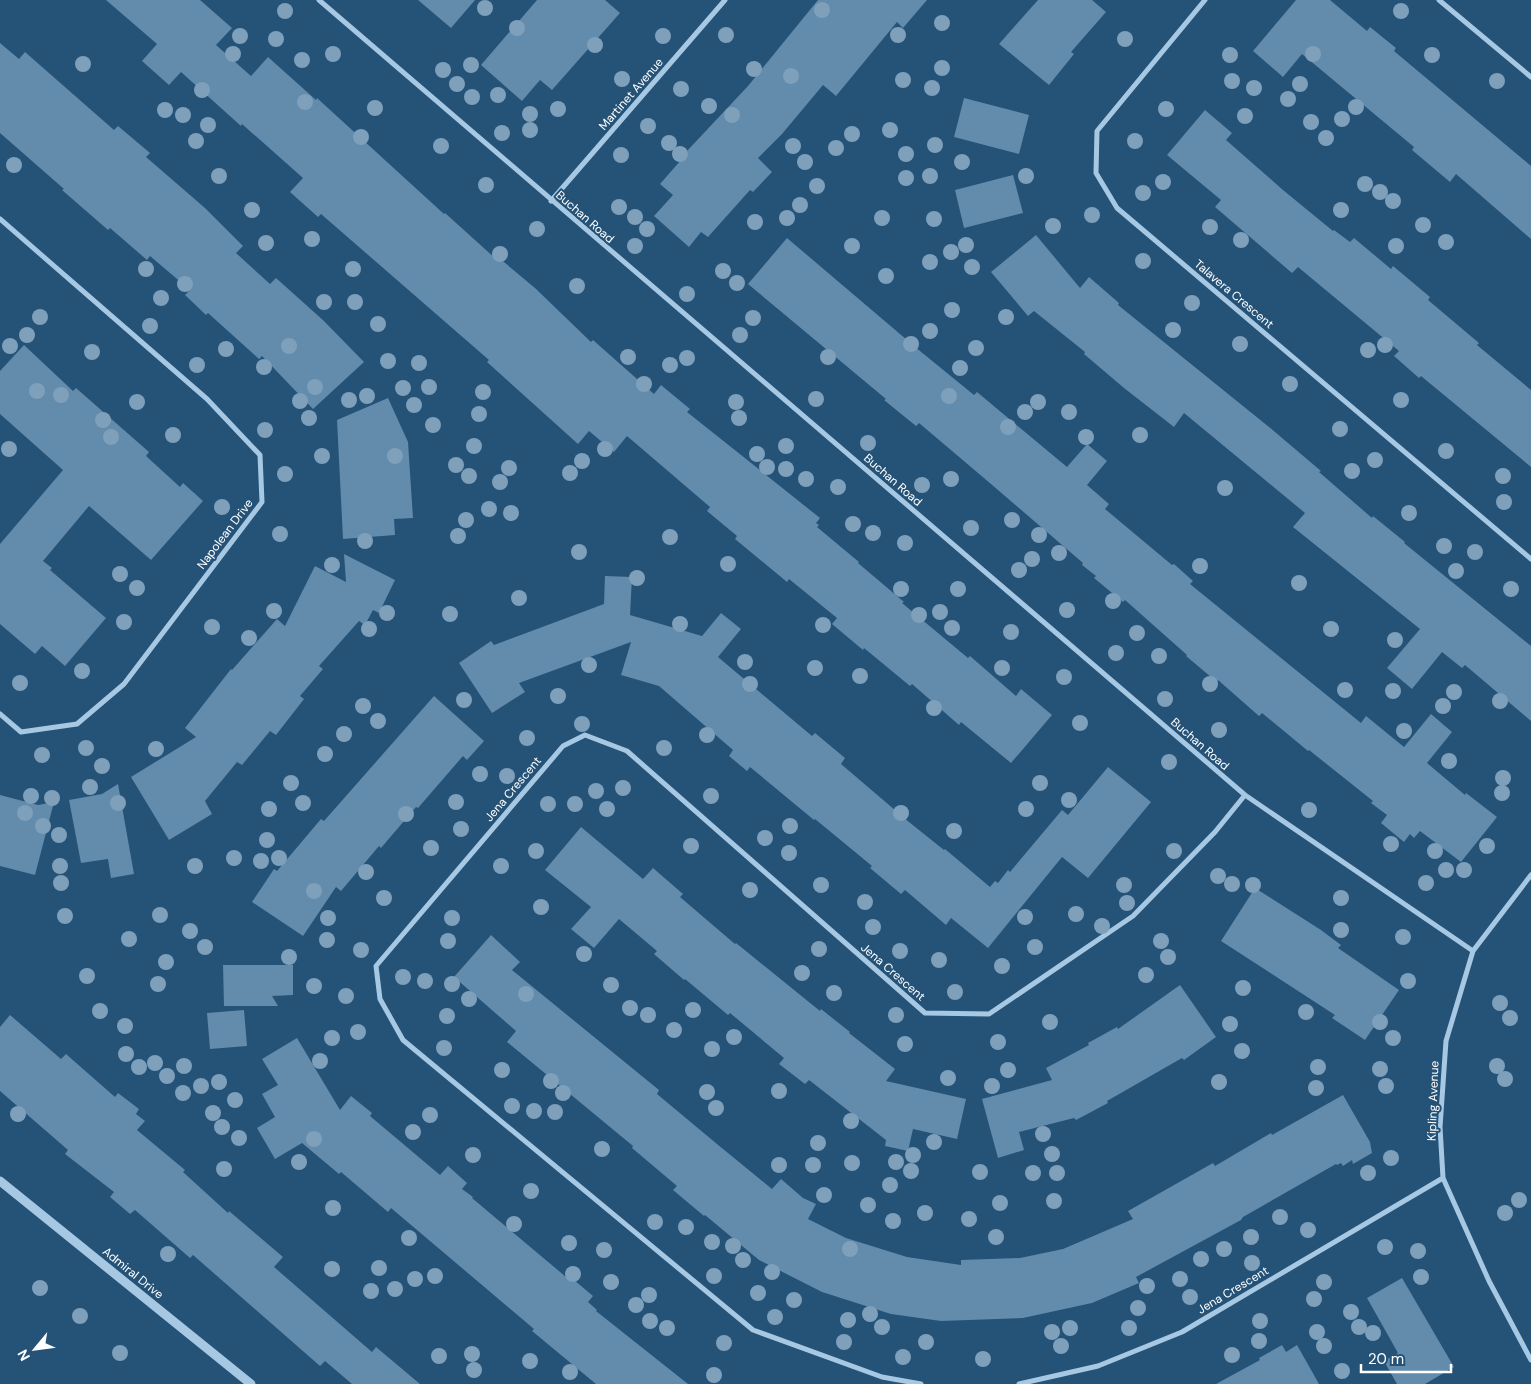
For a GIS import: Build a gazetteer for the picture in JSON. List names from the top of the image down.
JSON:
{
  "streets": {
    "street": [
      "Martinet Avenue",
      "Buchan Road",
      "Talavera Crescent",
      "Napolean Drive",
      "Jena Crescent",
      "Kipling Avenue",
      "Admiral Drive"
    ]
  },
  "crossings": [
    ["Martinet Avenue", "Buchan Road"],
    ["Buchan Road", "Jena Crescent"],
    ["Buchan Road", "Kipling Avenue"],
    ["Jena Crescent", "Kipling Avenue"]
  ],
  "scale_bar": "20 m",
  "north": "bottom left"
}
